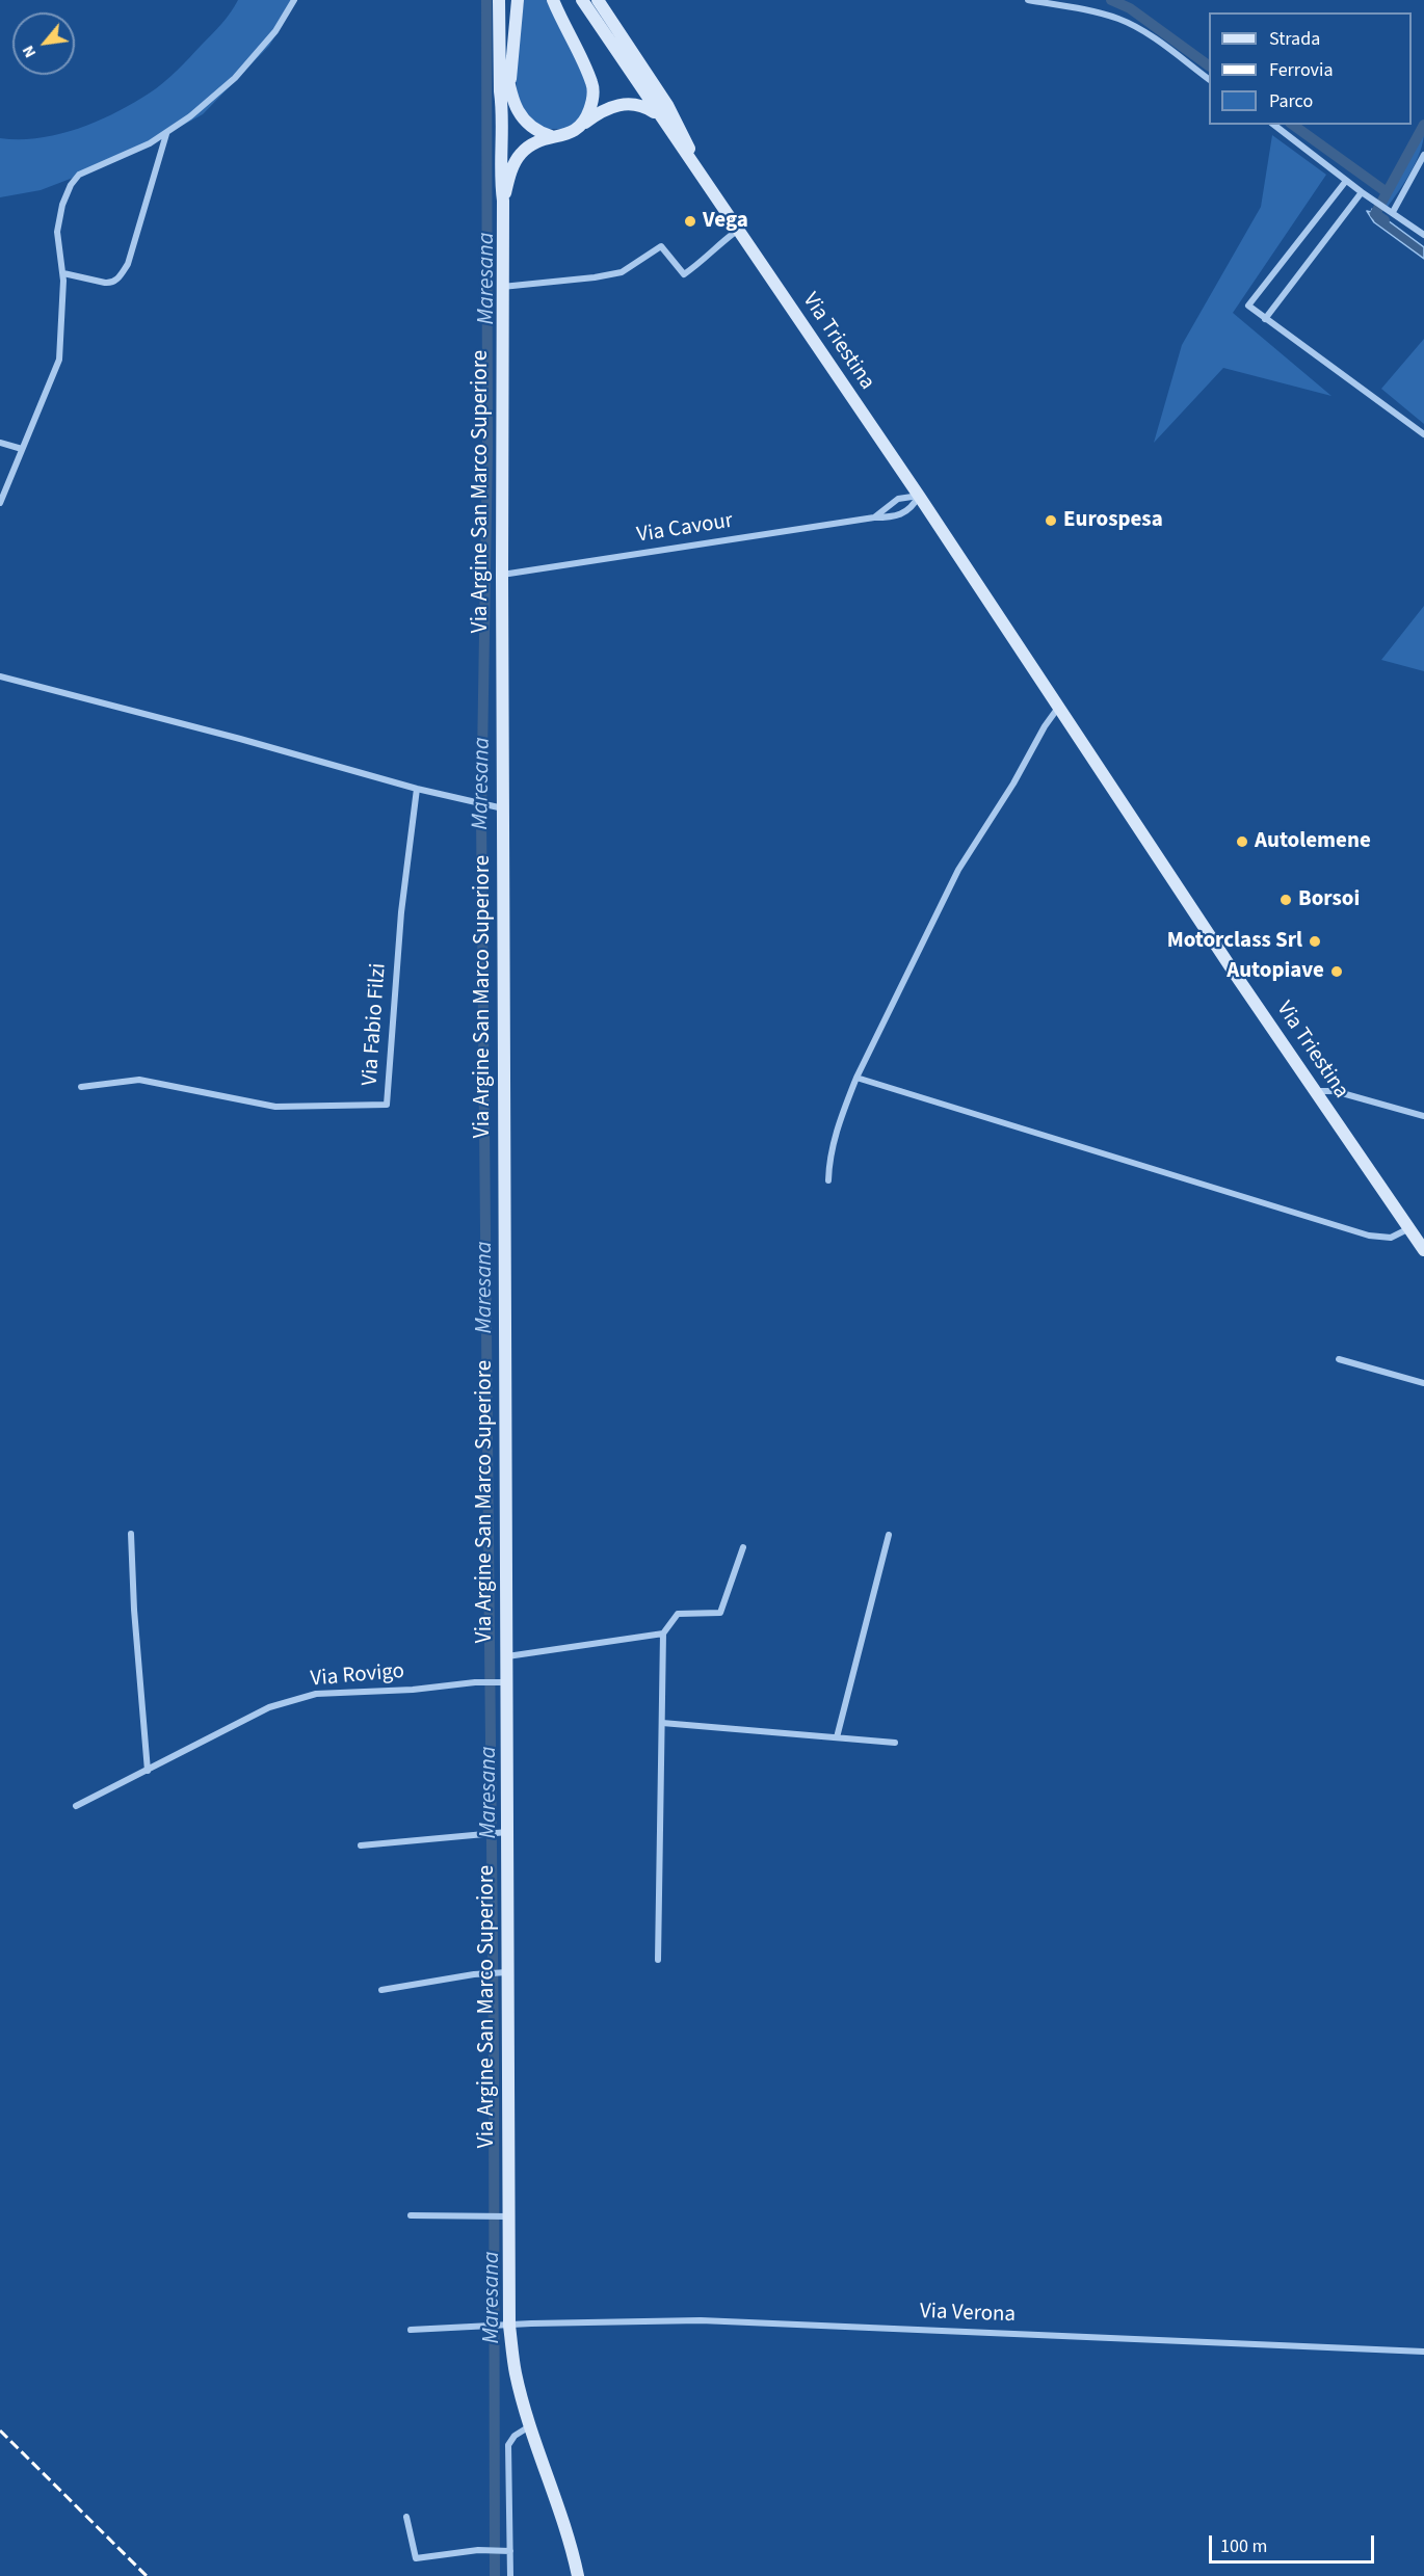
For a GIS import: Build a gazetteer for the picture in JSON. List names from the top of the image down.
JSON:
{
  "streets": {
    "street": [
      "Via Triestina",
      "Via Argine San Marco Superiore",
      "Via Cavour",
      "Via Fabio Filzi",
      "Via Rovigo",
      "Via Verona"
    ]
  },
  "crossings": [
    ["Via Triestina", "Via Cavour"],
    ["Via Argine San Marco Superiore", "Via Cavour"],
    ["Via Argine San Marco Superiore", "Via Rovigo"],
    ["Via Argine San Marco Superiore", "Via Verona"]
  ],
  "water": ["Maresana"],
  "places": [
    "Vega",
    "Eurospesa",
    "Autolemene",
    "Borsoi",
    "Motorclass Srl",
    "Autopiave"
  ],
  "legend": ["Strada", "Ferrovia", "Parco"],
  "scale_bar": "100 m",
  "north": "bottom left"
}
